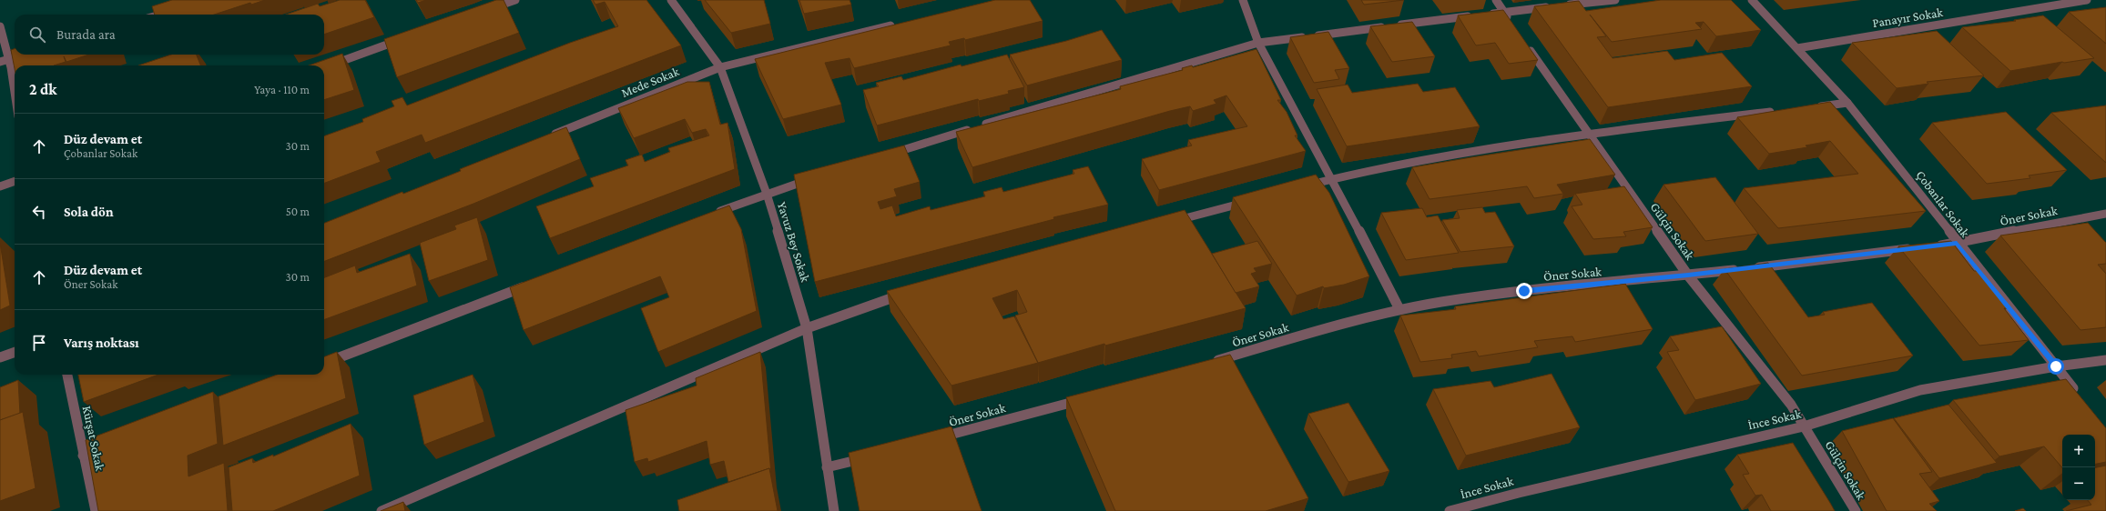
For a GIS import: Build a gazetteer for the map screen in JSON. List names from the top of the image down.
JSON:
{
  "streets": {
    "street": [
      "Panayır Sokak",
      "Mede Sokak",
      "Çobanlar Sokak",
      "Öner Sokak",
      "Gülçin Sokak",
      "Yavuz Bey Sokak",
      "İnce Sokak",
      "Kürşat Sokak"
    ]
  },
  "crossings": [
    ["Panayır Sokak", "Çobanlar Sokak"],
    ["Mede Sokak", "Yavuz Bey Sokak"],
    ["Çobanlar Sokak", "Öner Sokak"],
    ["Çobanlar Sokak", "İnce Sokak"],
    ["Öner Sokak", "Gülçin Sokak"],
    ["Gülçin Sokak", "İnce Sokak"]
  ],
  "page": {
    "search": "Burada ara",
    "heading": ["2 dk", "Yaya · 110 m"],
    "list": [
      ["Düz devam et", "Çobanlar Sokak", "30 m"],
      ["Sola dön", "50 m"],
      ["Düz devam et", "Öner Sokak", "30 m"],
      "Varış noktası"
    ],
    "map_buttons": ["+", "−"]
  }
}
